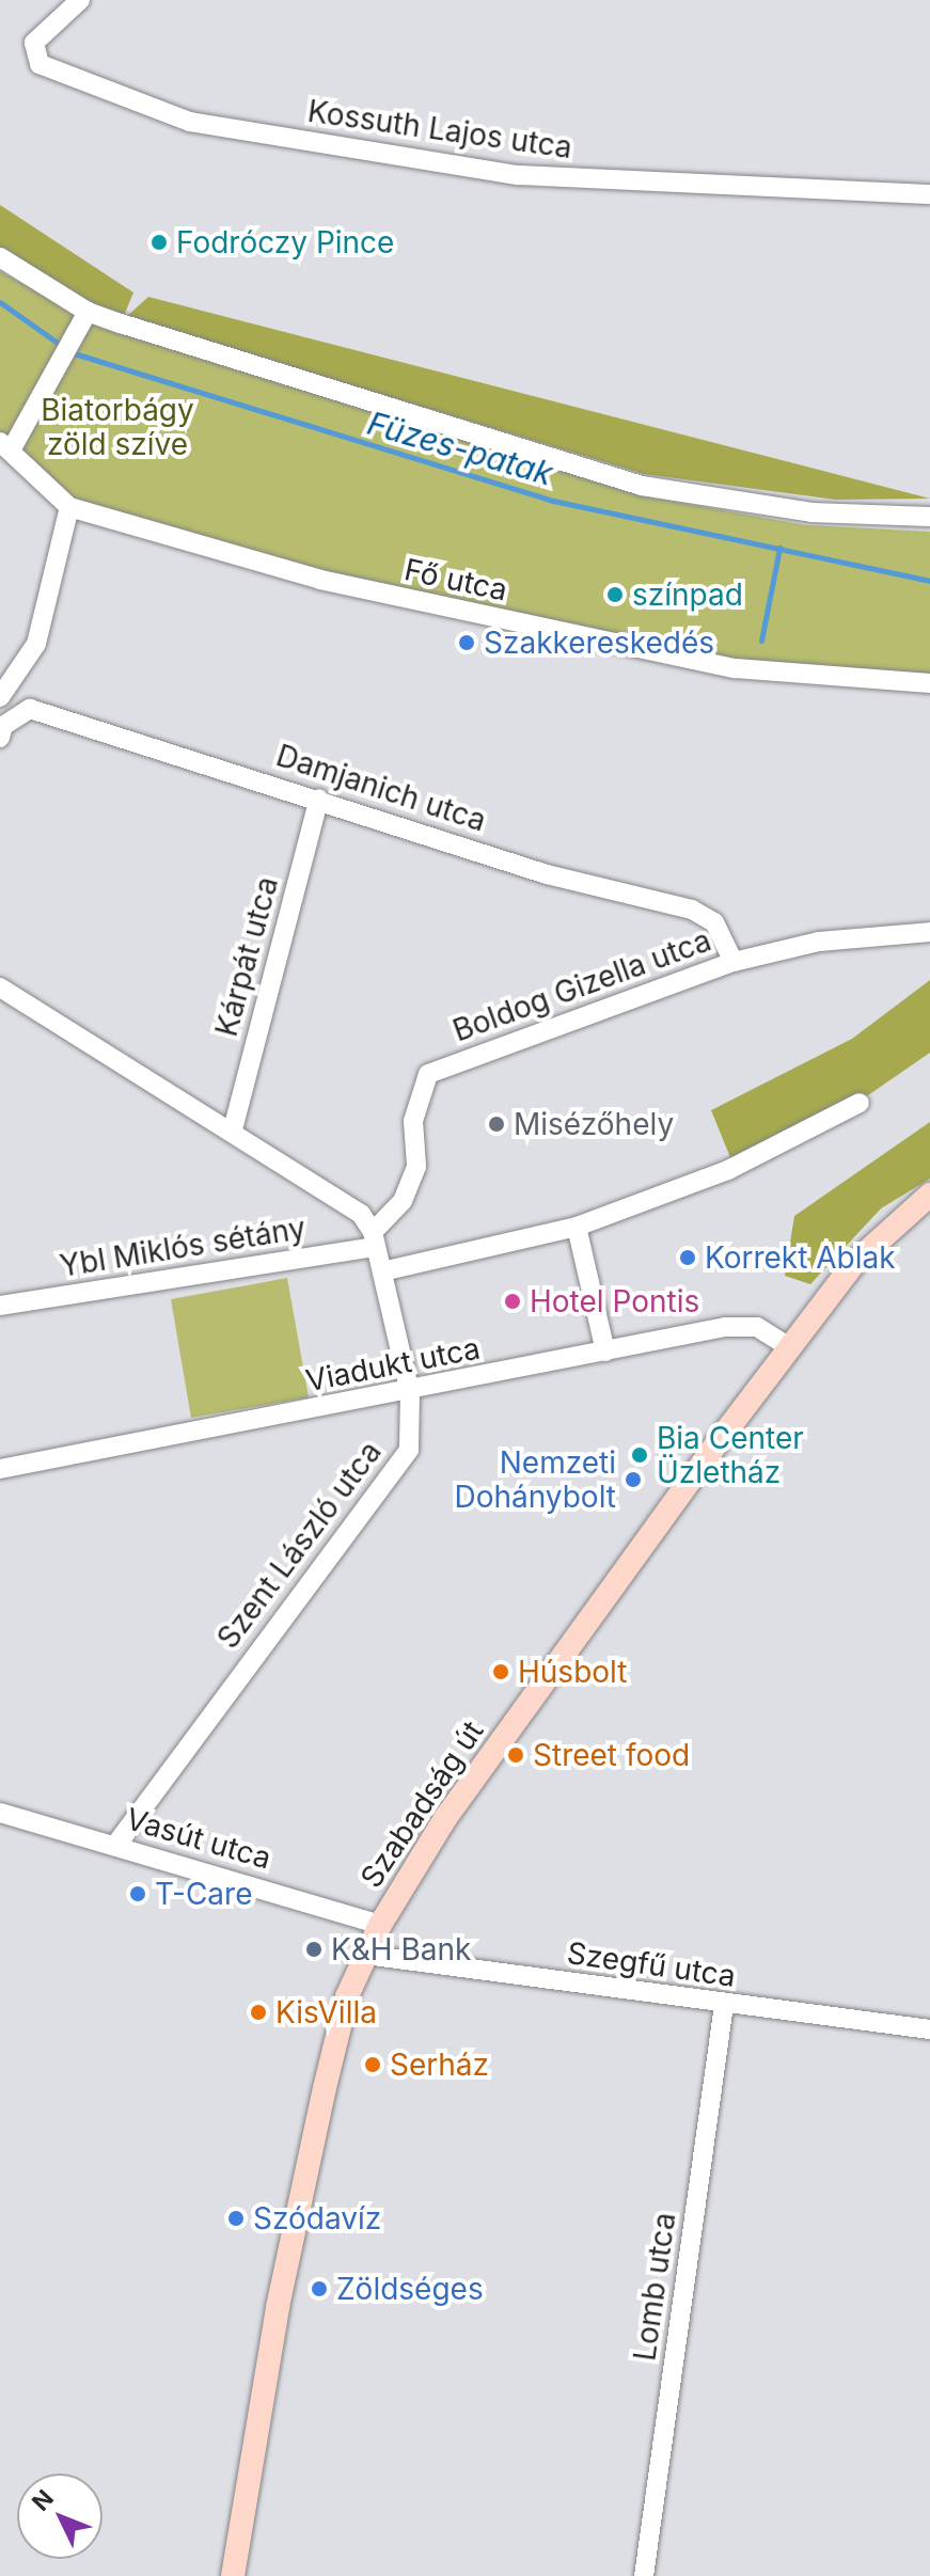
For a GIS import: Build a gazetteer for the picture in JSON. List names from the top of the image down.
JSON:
{
  "streets": {
    "main road": ["Szabadság út"],
    "street": [
      "Kossuth Lajos utca",
      "Fő utca",
      "Damjanich utca",
      "Kárpát utca",
      "Boldog Gizella utca",
      "Ybl Miklós sétány",
      "Viadukt utca",
      "Szent László utca",
      "Vasút utca",
      "Szegfű utca",
      "Lomb utca"
    ]
  },
  "crossings": [
    ["Damjanich utca", "Kárpát utca"],
    ["Damjanich utca", "Boldog Gizella utca"],
    ["Kárpát utca", "Szent László utca"],
    ["Boldog Gizella utca", "Ybl Miklós sétány"],
    ["Boldog Gizella utca", "Szent László utca"],
    ["Ybl Miklós sétány", "Szent László utca"],
    ["Viadukt utca", "Szent László utca"],
    ["Viadukt utca", "Szabadság út"],
    ["Szent László utca", "Vasút utca"],
    ["Szabadság út", "Vasút utca"],
    ["Szabadság út", "Szegfű utca"],
    ["Szegfű utca", "Lomb utca"]
  ],
  "water": ["Füzes-patak"],
  "parks": ["Biatorbágy zöld szíve"],
  "places": [
    "Fodróczy Pince",
    "színpad",
    "Szakkereskedés",
    "Misézőhely",
    "Korrekt Ablak",
    "Hotel Pontis",
    "Bia Center Üzletház",
    "Nemzeti Dohánybolt",
    "Húsbolt",
    "Street food",
    "T-Care",
    "K&H Bank",
    "KisVilla",
    "Serház",
    "Szódavíz",
    "Zöldséges"
  ],
  "north": "top left"
}
